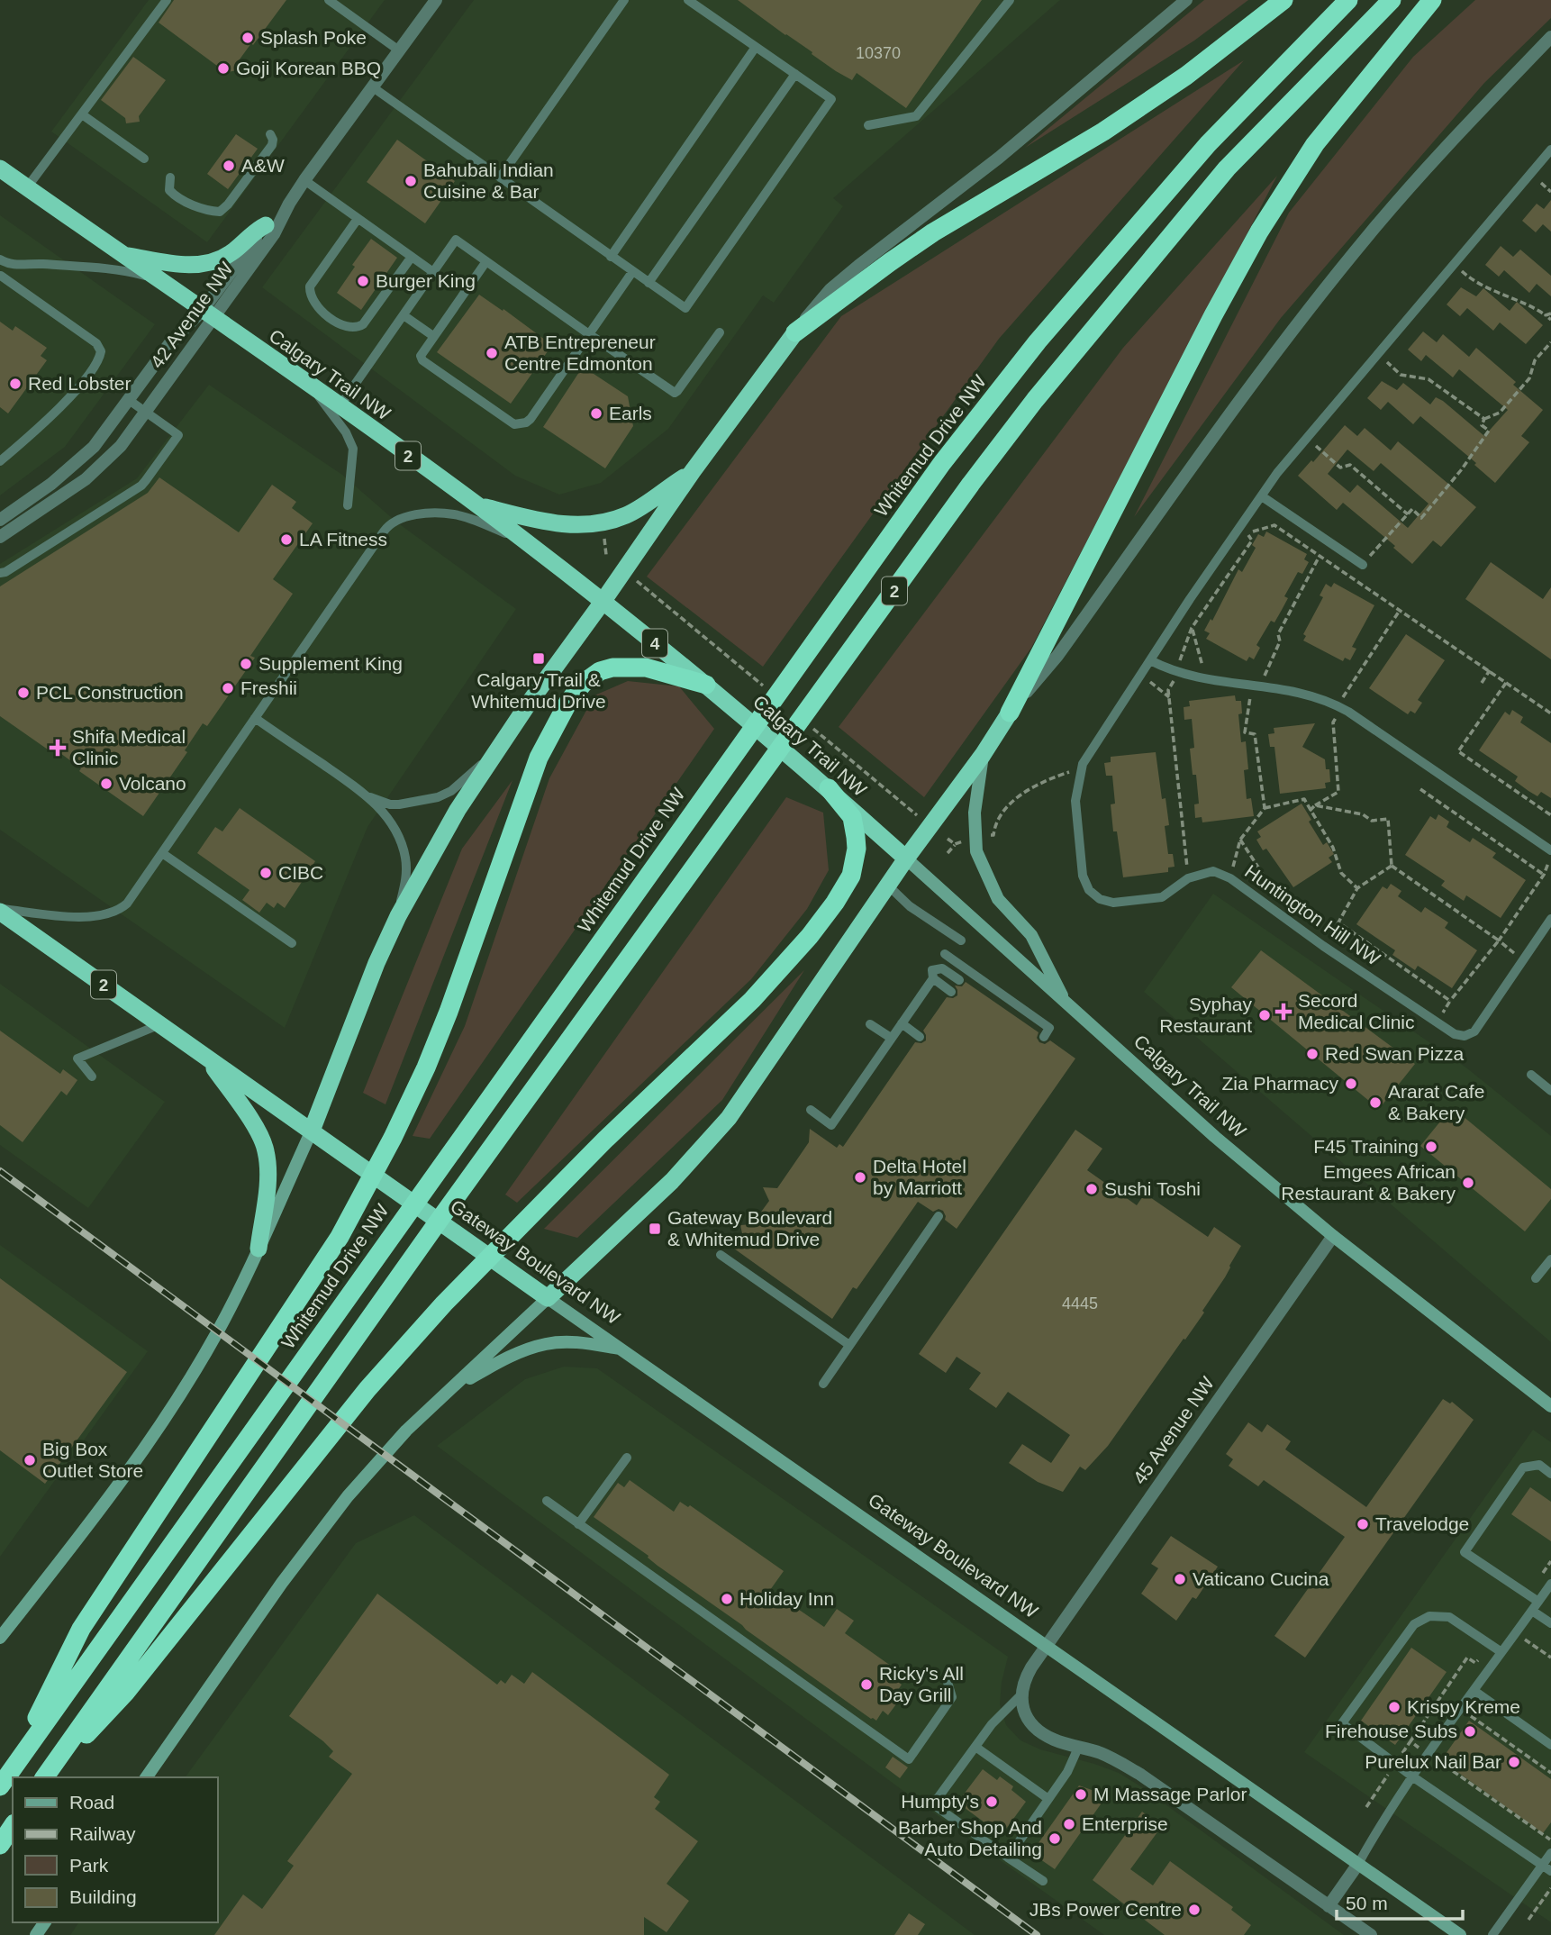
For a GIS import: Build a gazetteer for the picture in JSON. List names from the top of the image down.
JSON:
{
  "streets": {
    "highway": [
      "Calgary Trail NW",
      "Whitemud Drive NW",
      "2",
      "4",
      "Gateway Boulevard NW"
    ],
    "street": ["42 Avenue NW", "45 Avenue NW"],
    "lane": ["Huntington Hill NW"]
  },
  "crossings": [
    ["42 Avenue NW", "Calgary Trail NW"],
    ["Calgary Trail NW", "45 Avenue NW"],
    ["Gateway Boulevard NW", "45 Avenue NW"]
  ],
  "places": {
    "other": [
      "Splash Poke",
      "Goji Korean BBQ",
      "A&W",
      "Bahubali Indian Cuisine & Bar",
      "Burger King",
      "ATB Entrepreneur Centre Edmonton",
      "Red Lobster",
      "Earls",
      "LA Fitness",
      "Supplement King",
      "Freshii",
      "PCL Construction",
      "Volcano",
      "CIBC",
      "Syphay Restaurant",
      "Red Swan Pizza",
      "Zia Pharmacy",
      "Ararat Cafe & Bakery",
      "F45 Training",
      "Delta Hotel by Marriott",
      "Emgees African Restaurant & Bakery",
      "Sushi Toshi",
      "Big Box Outlet Store",
      "Travelodge",
      "Vaticano Cucina",
      "Holiday Inn",
      "Ricky's All Day Grill",
      "Krispy Kreme",
      "Firehouse Subs",
      "Purelux Nail Bar",
      "M Massage Parlor",
      "Humpty's",
      "Enterprise",
      "Barber Shop And Auto Detailing",
      "JBs Power Centre"
    ],
    "transit": ["Calgary Trail & Whitemud Drive", "Gateway Boulevard & Whitemud Drive"],
    "health": ["Shifa Medical Clinic", "Secord Medical Clinic"]
  },
  "house_numbers": ["10370", "4445"],
  "legend": [
    "Road",
    "Railway",
    "Park",
    "Building"
  ],
  "scale_bar": "50 m"
}
